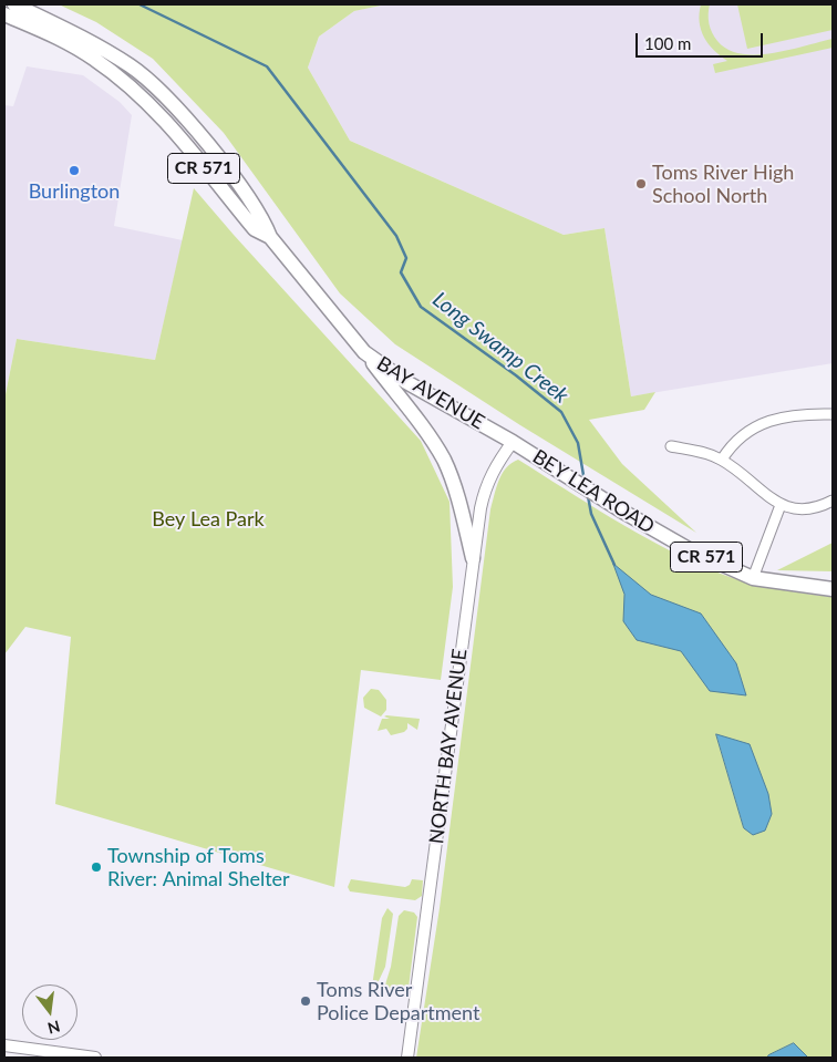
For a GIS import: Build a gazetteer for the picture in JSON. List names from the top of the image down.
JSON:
{
  "streets": {
    "main road": ["CR 571", "BAY AVENUE", "BEY LEA ROAD"],
    "street": ["NORTH BAY AVENUE"]
  },
  "crossings": [
    ["BAY AVENUE", "BEY LEA ROAD"],
    ["BAY AVENUE", "NORTH BAY AVENUE"],
    ["BEY LEA ROAD", "NORTH BAY AVENUE"]
  ],
  "water": ["Long Swamp Creek"],
  "parks": ["Bey Lea Park"],
  "places": [
    "Burlington",
    "Toms River High School North",
    "Township of Toms River: Animal Shelter",
    "Toms River Police Department"
  ],
  "scale_bar": "100 m",
  "north": "bottom"
}
